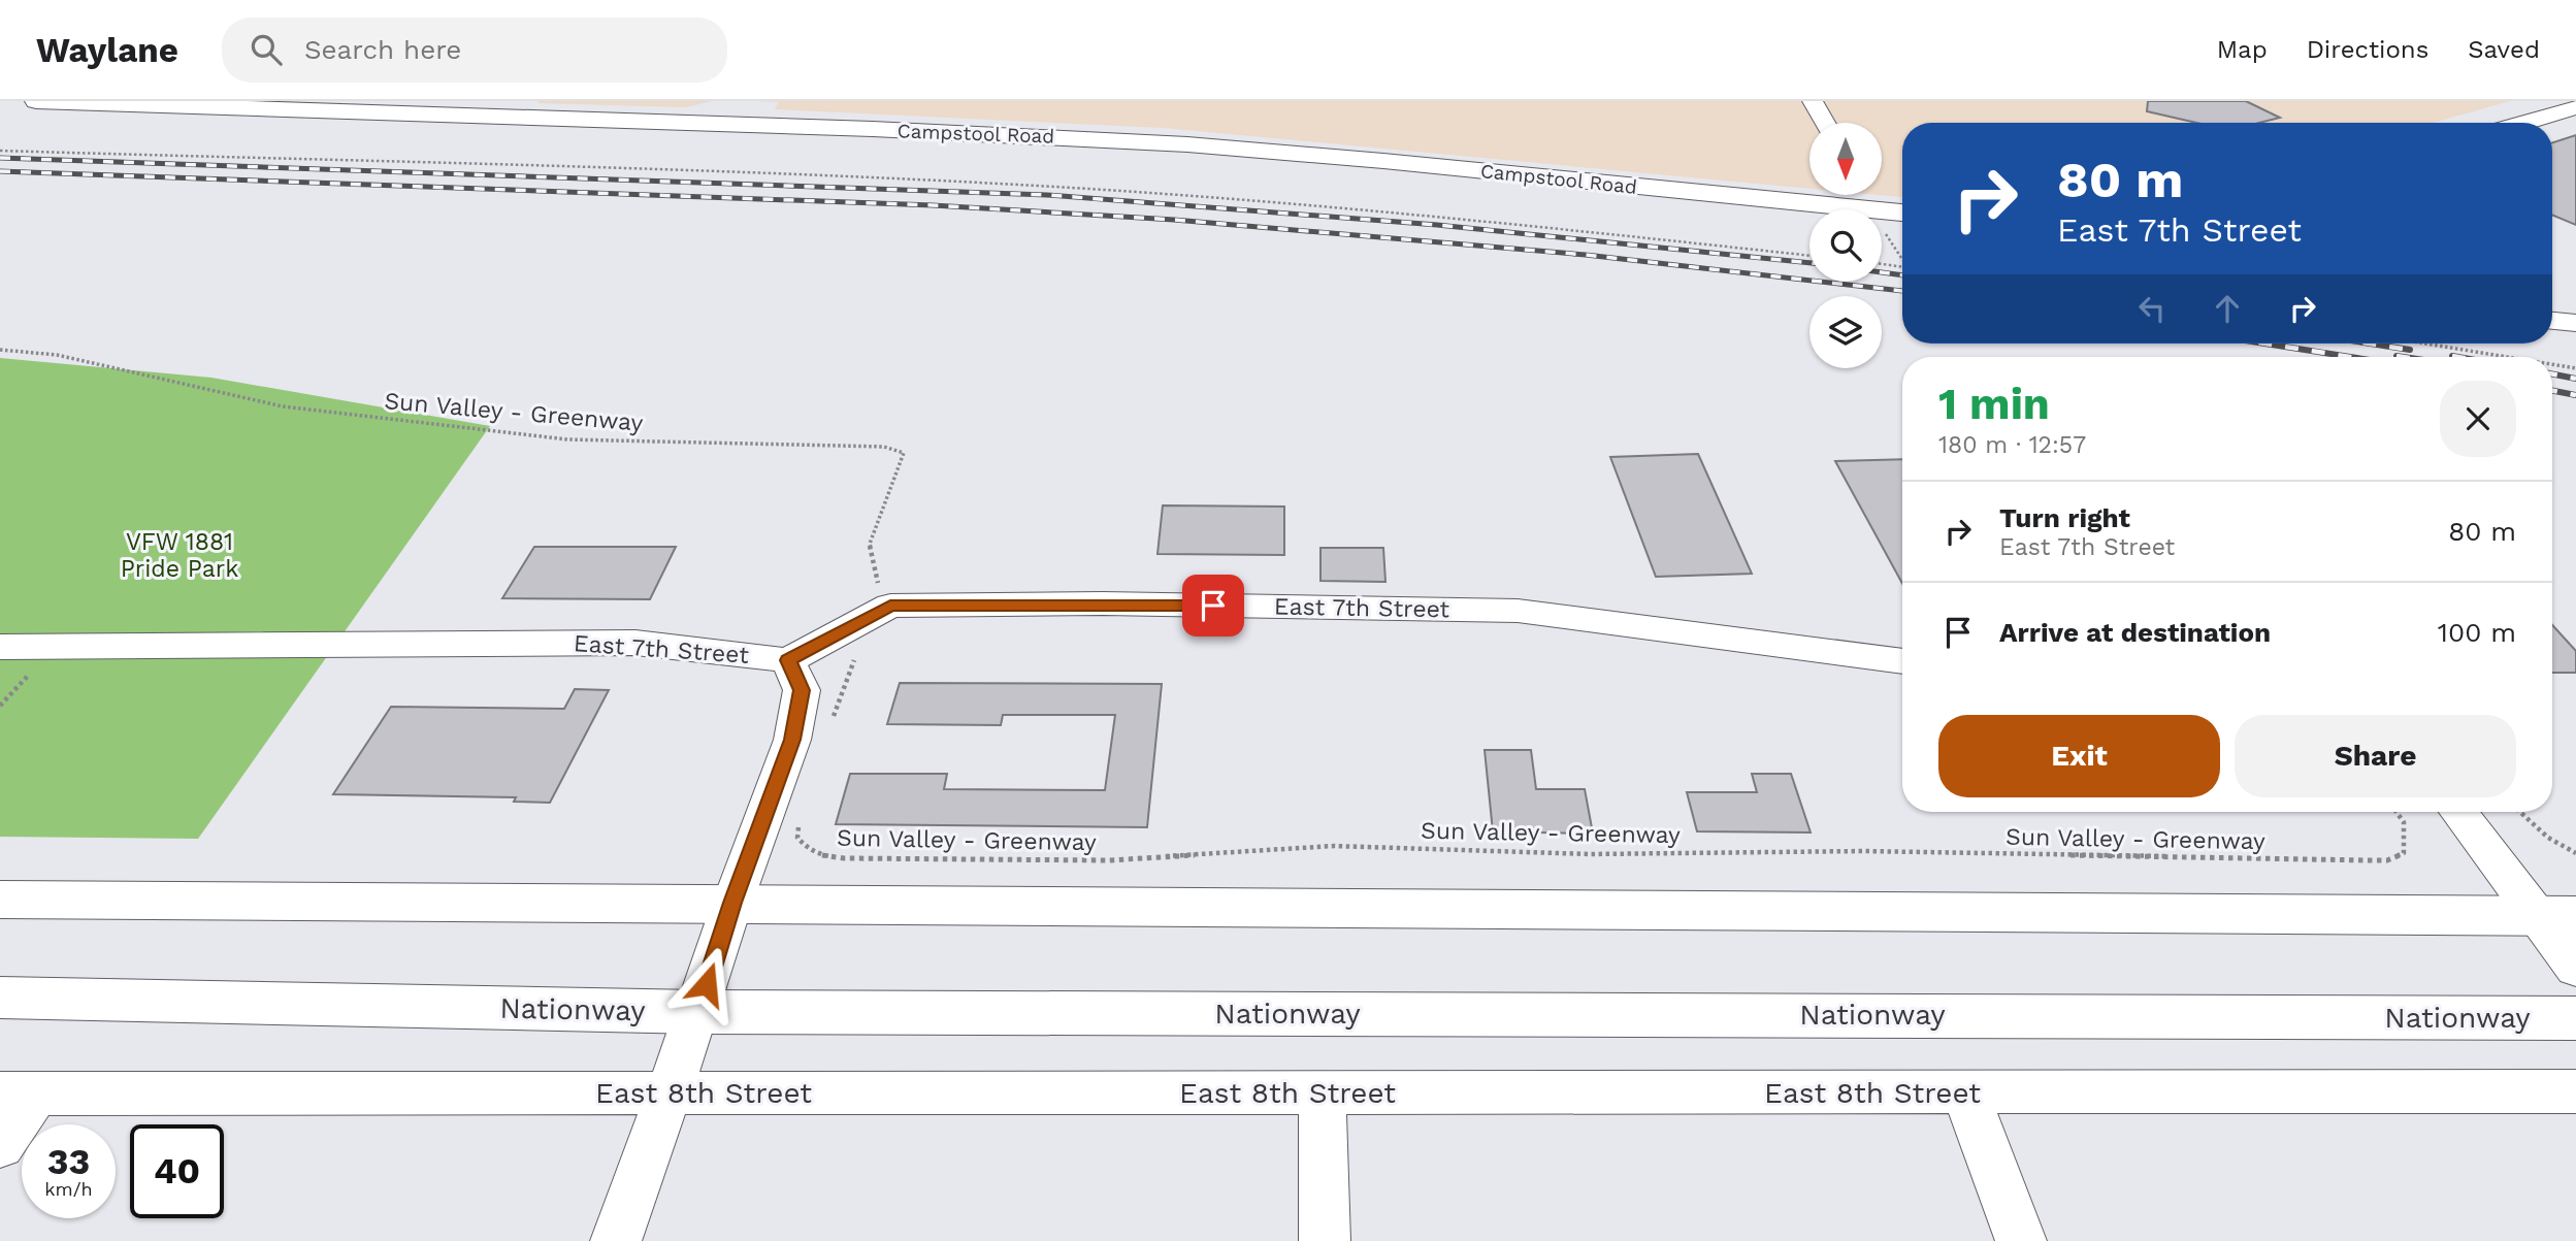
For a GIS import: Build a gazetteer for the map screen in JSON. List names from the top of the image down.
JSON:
{
  "streets": {
    "main road": ["Campstool Road", "Nationway"],
    "street": ["East 7th Street", "East 8th Street"],
    "path": ["Sun Valley - Greenway"]
  },
  "crossings": [
    ["Sun Valley - Greenway", "East 7th Street"]
  ],
  "parks": ["VFW 1881 Pride Park"],
  "north": "bottom",
  "page": {
    "header": "Waylane",
    "search": "Search here",
    "nav": ["Map", "Directions", "Saved"],
    "turn": ["80 m", "East 7th Street"],
    "heading": ["1 min", "180 m · 12:57"],
    "list": [
      {
        "name": "Turn right",
        "note": "East 7th Street",
        "value": "80 m"
      },
      {
        "name": "Arrive at destination",
        "value": "100 m"
      }
    ],
    "buttons": ["Exit", "Share"],
    "speed": "33 km/h",
    "limit": "40"
  }
}
